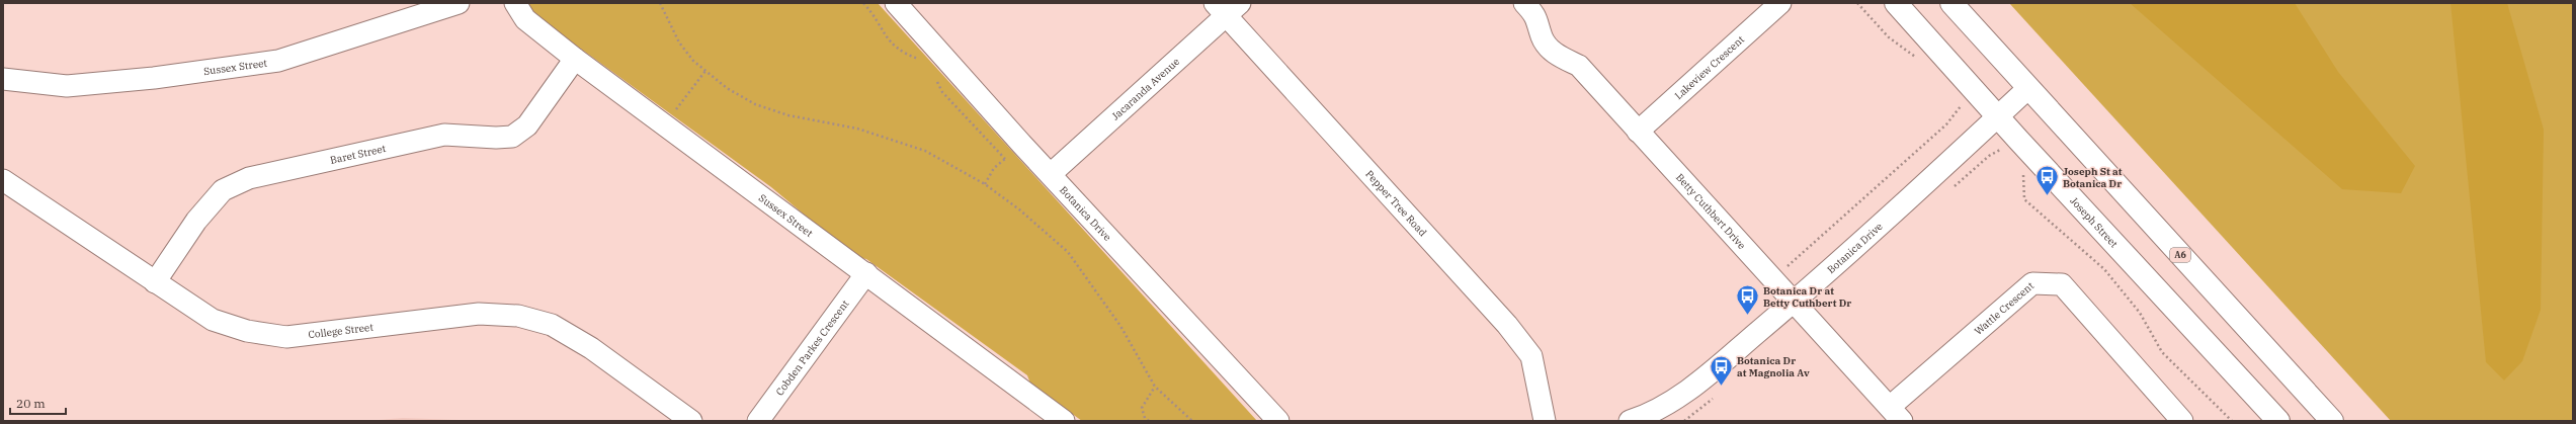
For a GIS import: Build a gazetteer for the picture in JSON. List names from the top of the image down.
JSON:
{
  "streets": {
    "highway": ["Joseph Street", "A6"],
    "street": [
      "Sussex Street",
      "Lakeview Crescent",
      "Jacaranda Avenue",
      "Baret Street",
      "Pepper Tree Road",
      "Betty Cuthbert Drive",
      "Botanica Drive",
      "Wattle Crescent",
      "College Street",
      "Cobden Parkes Crescent"
    ]
  },
  "crossings": [
    ["Sussex Street", "Baret Street"],
    ["Sussex Street", "Cobden Parkes Crescent"],
    ["Lakeview Crescent", "Betty Cuthbert Drive"],
    ["Jacaranda Avenue", "Pepper Tree Road"],
    ["Jacaranda Avenue", "Botanica Drive"],
    ["Baret Street", "College Street"],
    ["Betty Cuthbert Drive", "Botanica Drive"],
    ["Betty Cuthbert Drive", "Wattle Crescent"],
    ["Botanica Drive", "Joseph Street"],
    ["Botanica Drive", "A6"]
  ],
  "places": {
    "bus stop": ["Joseph St at Botanica Dr", "Botanica Dr at Betty Cuthbert Dr", "Botanica Dr at Magnolia Av"]
  },
  "scale_bar": "20 m"
}
